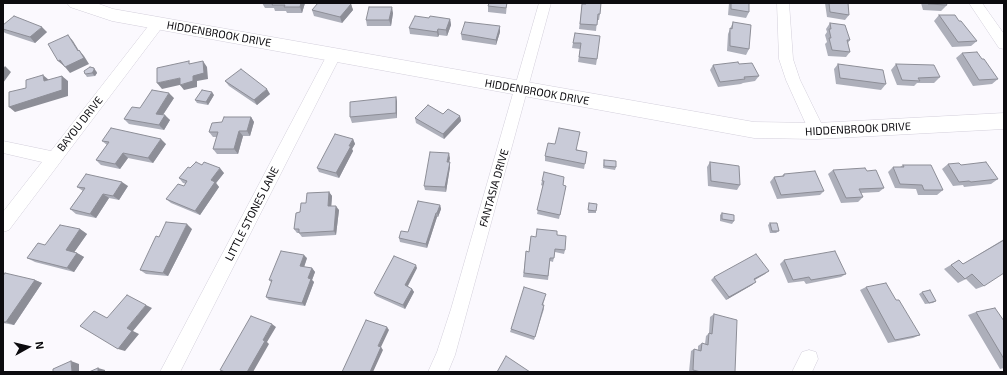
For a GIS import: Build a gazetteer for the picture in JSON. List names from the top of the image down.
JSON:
{
  "streets": {
    "street": [
      "HIDDENBROOK DRIVE",
      "BAYOU DRIVE",
      "FANTASIA DRIVE",
      "LITTLE STONES LANE"
    ]
  },
  "crossings": [
    ["HIDDENBROOK DRIVE", "BAYOU DRIVE"],
    ["HIDDENBROOK DRIVE", "FANTASIA DRIVE"],
    ["HIDDENBROOK DRIVE", "LITTLE STONES LANE"]
  ],
  "north": "right"
}
